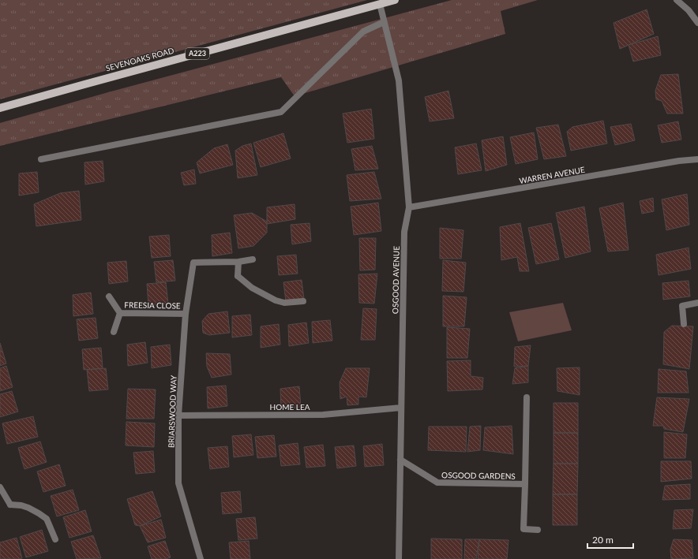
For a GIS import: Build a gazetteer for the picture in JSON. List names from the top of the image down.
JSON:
{
  "streets": {
    "main road": ["A223", "SEVENOAKS ROAD"],
    "street": [
      "WARREN AVENUE",
      "OSGOOD AVENUE",
      "FREESIA CLOSE",
      "HOME LEA",
      "BRIARSWOOD WAY",
      "OSGOOD GARDENS"
    ]
  },
  "crossings": [
    ["SEVENOAKS ROAD", "OSGOOD AVENUE"],
    ["WARREN AVENUE", "OSGOOD AVENUE"],
    ["OSGOOD AVENUE", "HOME LEA"],
    ["OSGOOD AVENUE", "OSGOOD GARDENS"],
    ["FREESIA CLOSE", "BRIARSWOOD WAY"],
    ["HOME LEA", "BRIARSWOOD WAY"]
  ],
  "scale_bar": "20 m"
}
